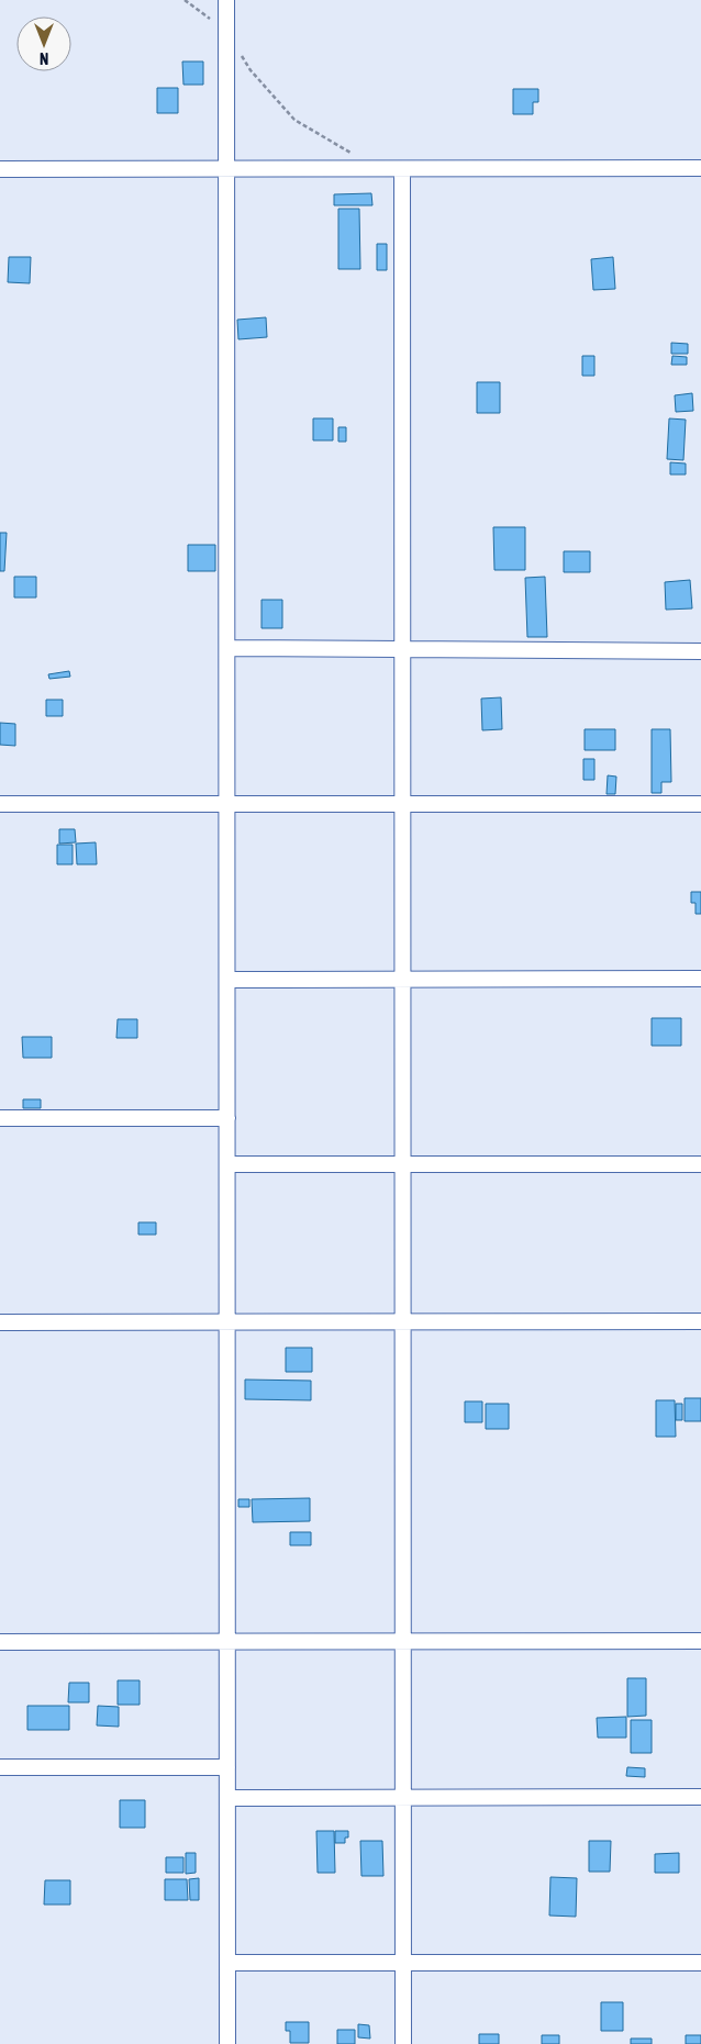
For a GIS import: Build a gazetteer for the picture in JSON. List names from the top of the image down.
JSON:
{
  "north": "bottom"
}
